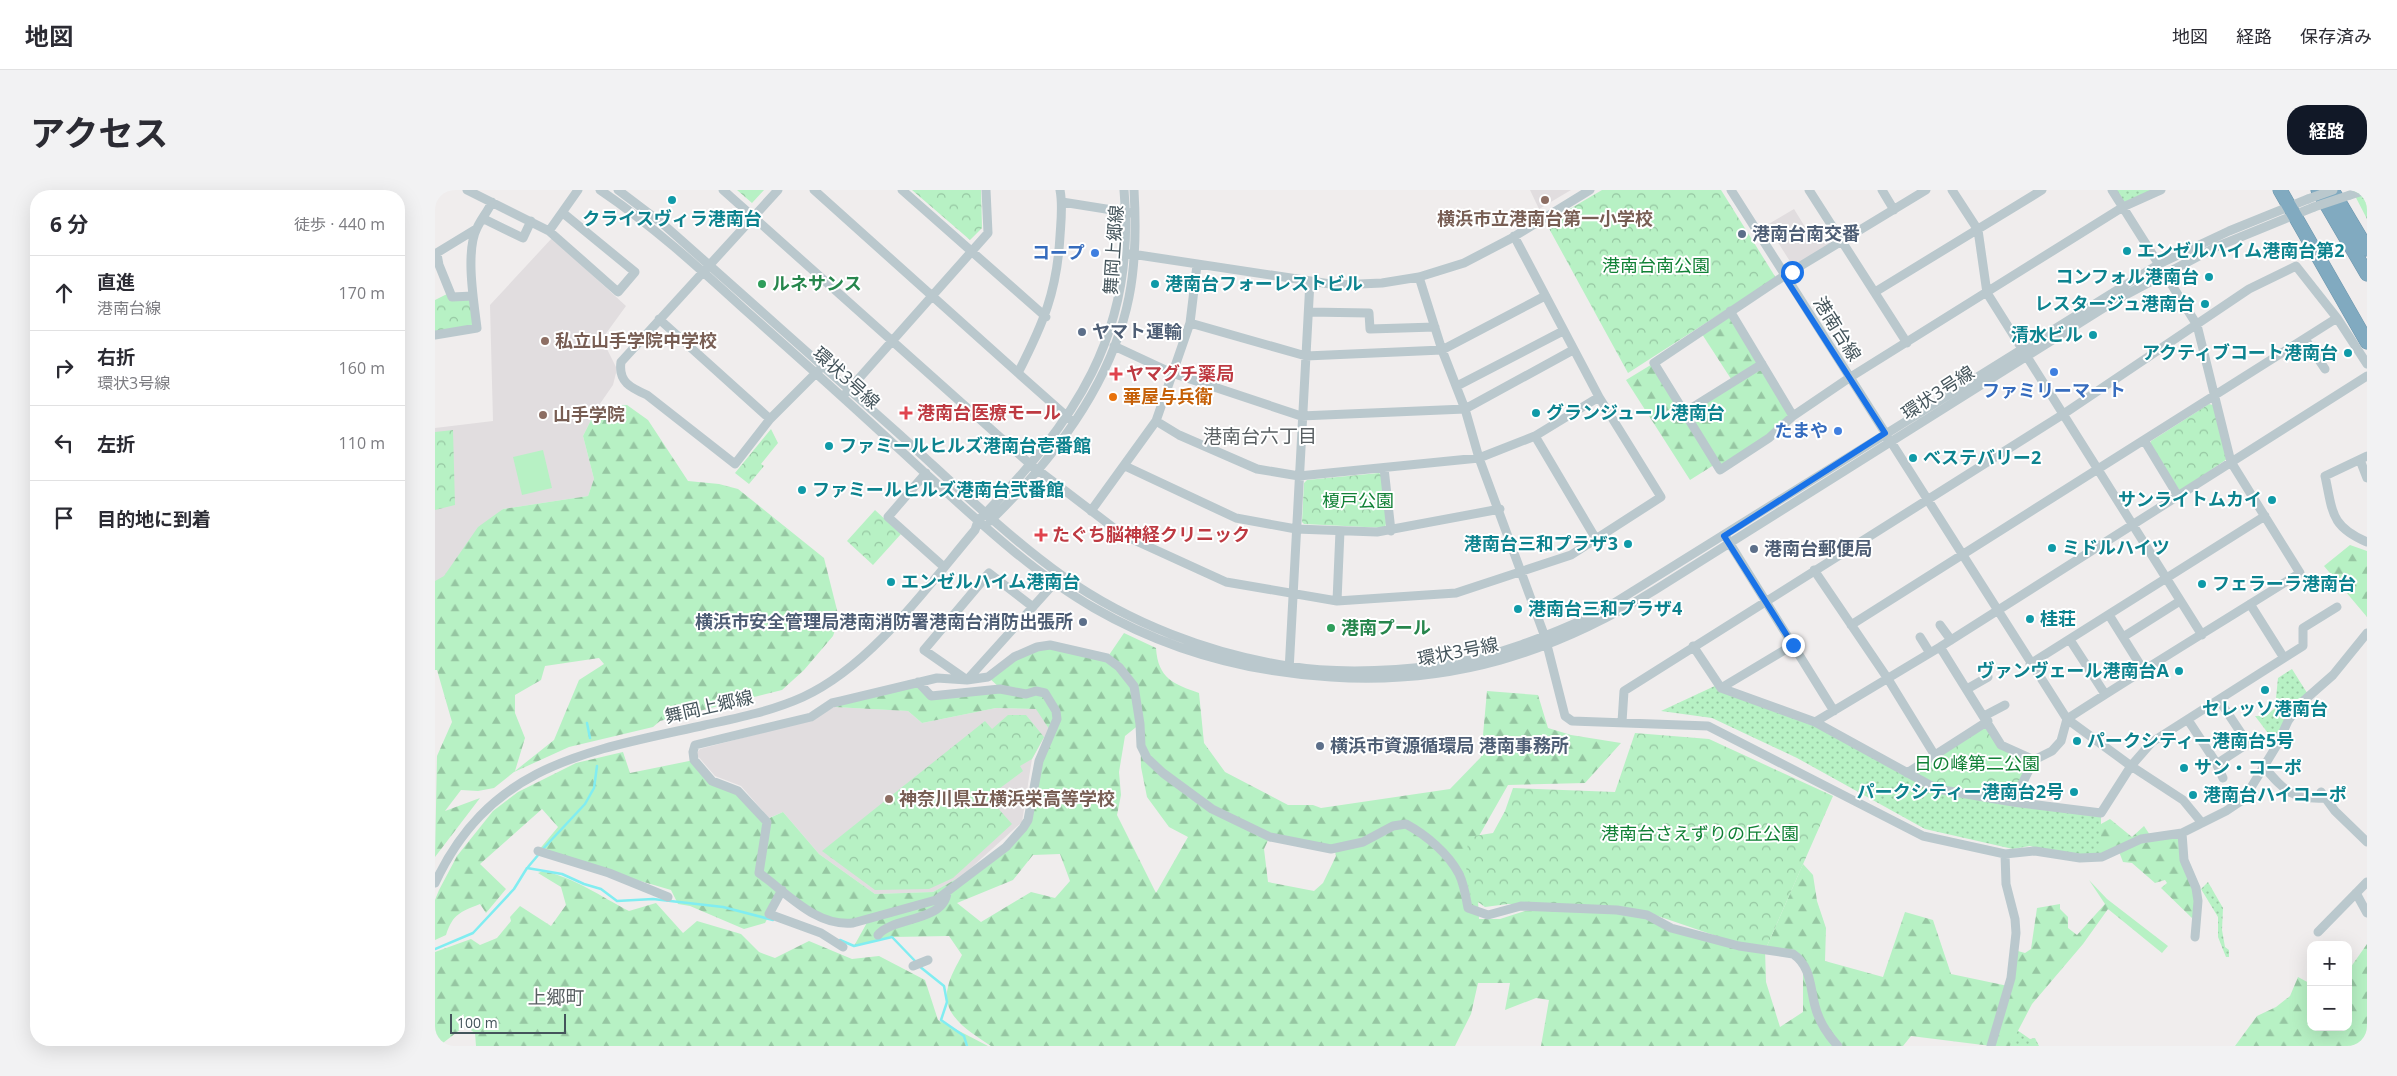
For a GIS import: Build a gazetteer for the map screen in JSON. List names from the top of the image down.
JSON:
{
  "streets": {
    "street": ["舞岡上郷線", "港南台線", "環状3号線"]
  },
  "crossings": [
    ["舞岡上郷線", "環状3号線"],
    ["港南台線", "環状3号線"]
  ],
  "districts": ["港南台六丁目", "上郷町"],
  "parks": [
    "港南台南公園",
    "榎戸公園",
    "日の峰第二公園",
    "港南台さえずりの丘公園"
  ],
  "places": {
    "other": [
      "クライスヴィラ港南台",
      "横浜市立港南台第一小学校",
      "港南台南交番",
      "エンゼルハイム港南台第2",
      "コープ",
      "コンフォル港南台",
      "ルネサンス",
      "港南台フォーレストビル",
      "レスタージュ港南台",
      "ヤマト運輸",
      "清水ビル",
      "私立山手学院中学校",
      "アクティブコート港南台",
      "ファミリーマート",
      "華屋与兵衛",
      "グランジュール港南台",
      "山手学院",
      "たまや",
      "ファミールヒルズ港南台壱番館",
      "べステバリー2",
      "ファミールヒルズ港南台弐番館",
      "サンライトムカイ",
      "港南台三和プラザ3",
      "ミドルハイツ",
      "港南台郵便局",
      "エンゼルハイム港南台",
      "フェラーラ港南台",
      "港南台三和プラザ4",
      "桂荘",
      "横浜市安全管理局港南消防署港南台消防出張所",
      "港南プール",
      "ヴァンヴェール港南台A",
      "セレッソ港南台",
      "パークシティー港南台5号",
      "横浜市資源循環局 港南事務所",
      "サン・コーポ",
      "パークシティー港南台2号",
      "港南台ハイコーポ",
      "神奈川県立横浜栄高等学校"
    ],
    "health": ["ヤマグチ薬局", "港南台医療モール", "たぐち脳神経クリニック"]
  },
  "scale_bar": "100 m",
  "page": {
    "header": "地図",
    "nav": ["地図", "経路", "保存済み"],
    "title": "アクセス",
    "buttons": "経路",
    "heading": ["6 分", "徒歩 · 440 m"],
    "list": [
      ["直進", "港南台線", "170 m"],
      ["右折", "環状3号線", "160 m"],
      ["左折", "110 m"],
      "目的地に到着"
    ],
    "map_buttons": ["+", "−"],
    "scale": "100 m"
  }
}
